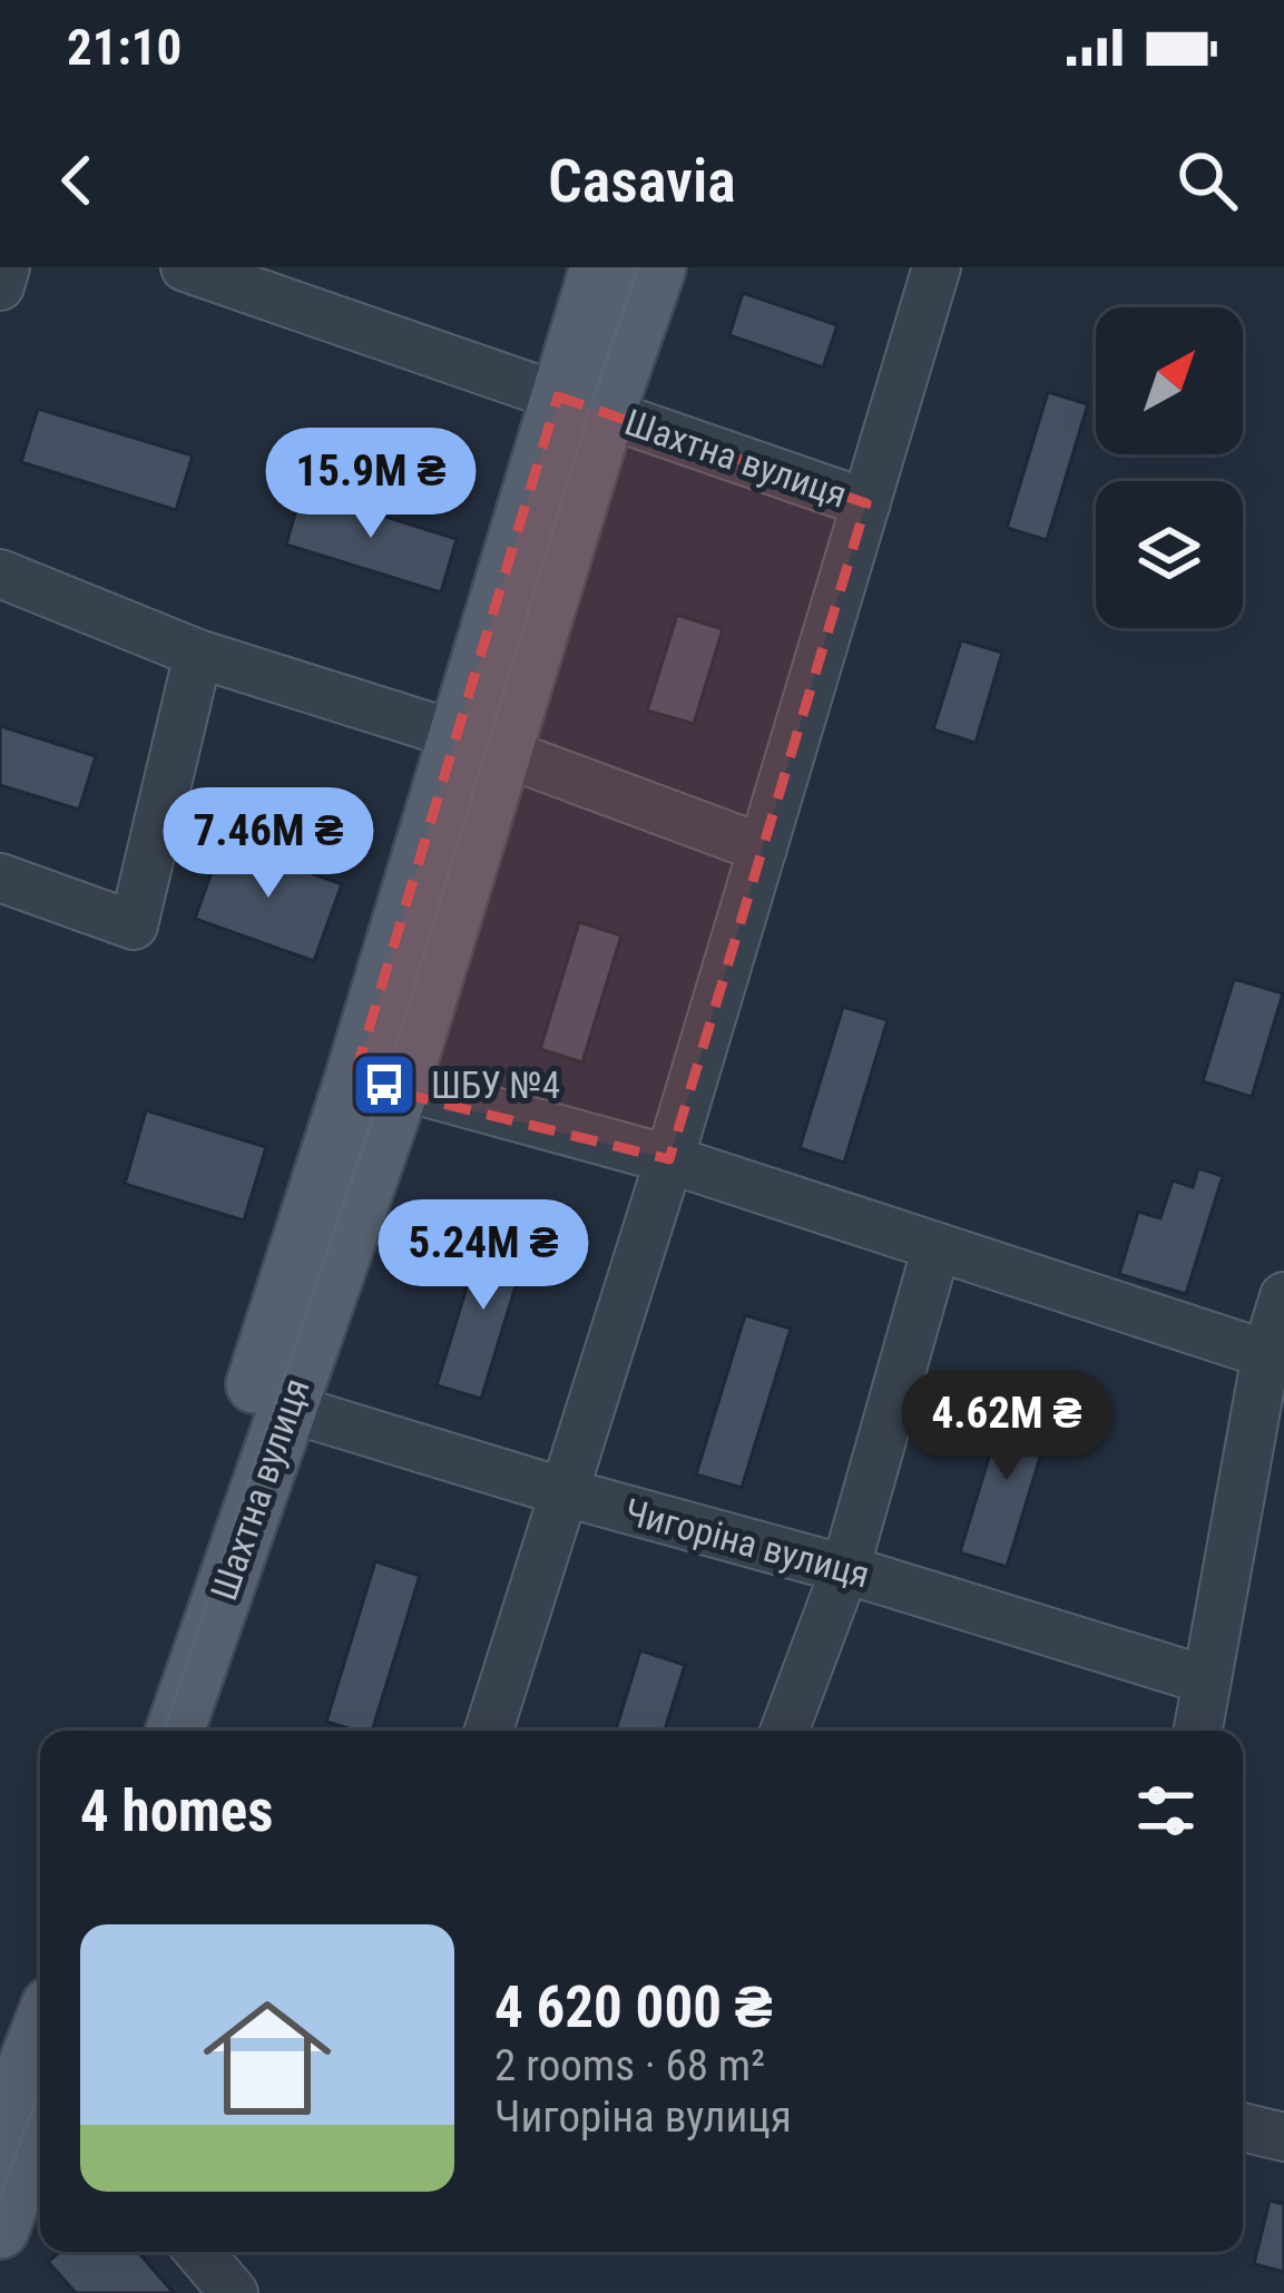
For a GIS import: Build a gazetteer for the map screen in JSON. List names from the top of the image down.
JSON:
{
  "streets": {
    "main road": ["Шахтна вулиця"],
    "street": ["Чигоріна вулиця"]
  },
  "crossings": [
    ["Шахтна вулиця", "Чигоріна вулиця"]
  ],
  "places": {
    "bus stop": ["ШБУ №4"]
  },
  "north": "top right",
  "page": {
    "status": "21:10",
    "header": "Casavia",
    "price": [
      "15.9M ₴",
      "7.46M ₴",
      "5.24M ₴",
      "4.62M ₴"
    ],
    "heading": "4 homes",
    "list": [
      {
        "name": "4 620 000 ₴",
        "note": "2 rooms · 68 m² · Чигоріна вулиця"
      }
    ]
  }
}
